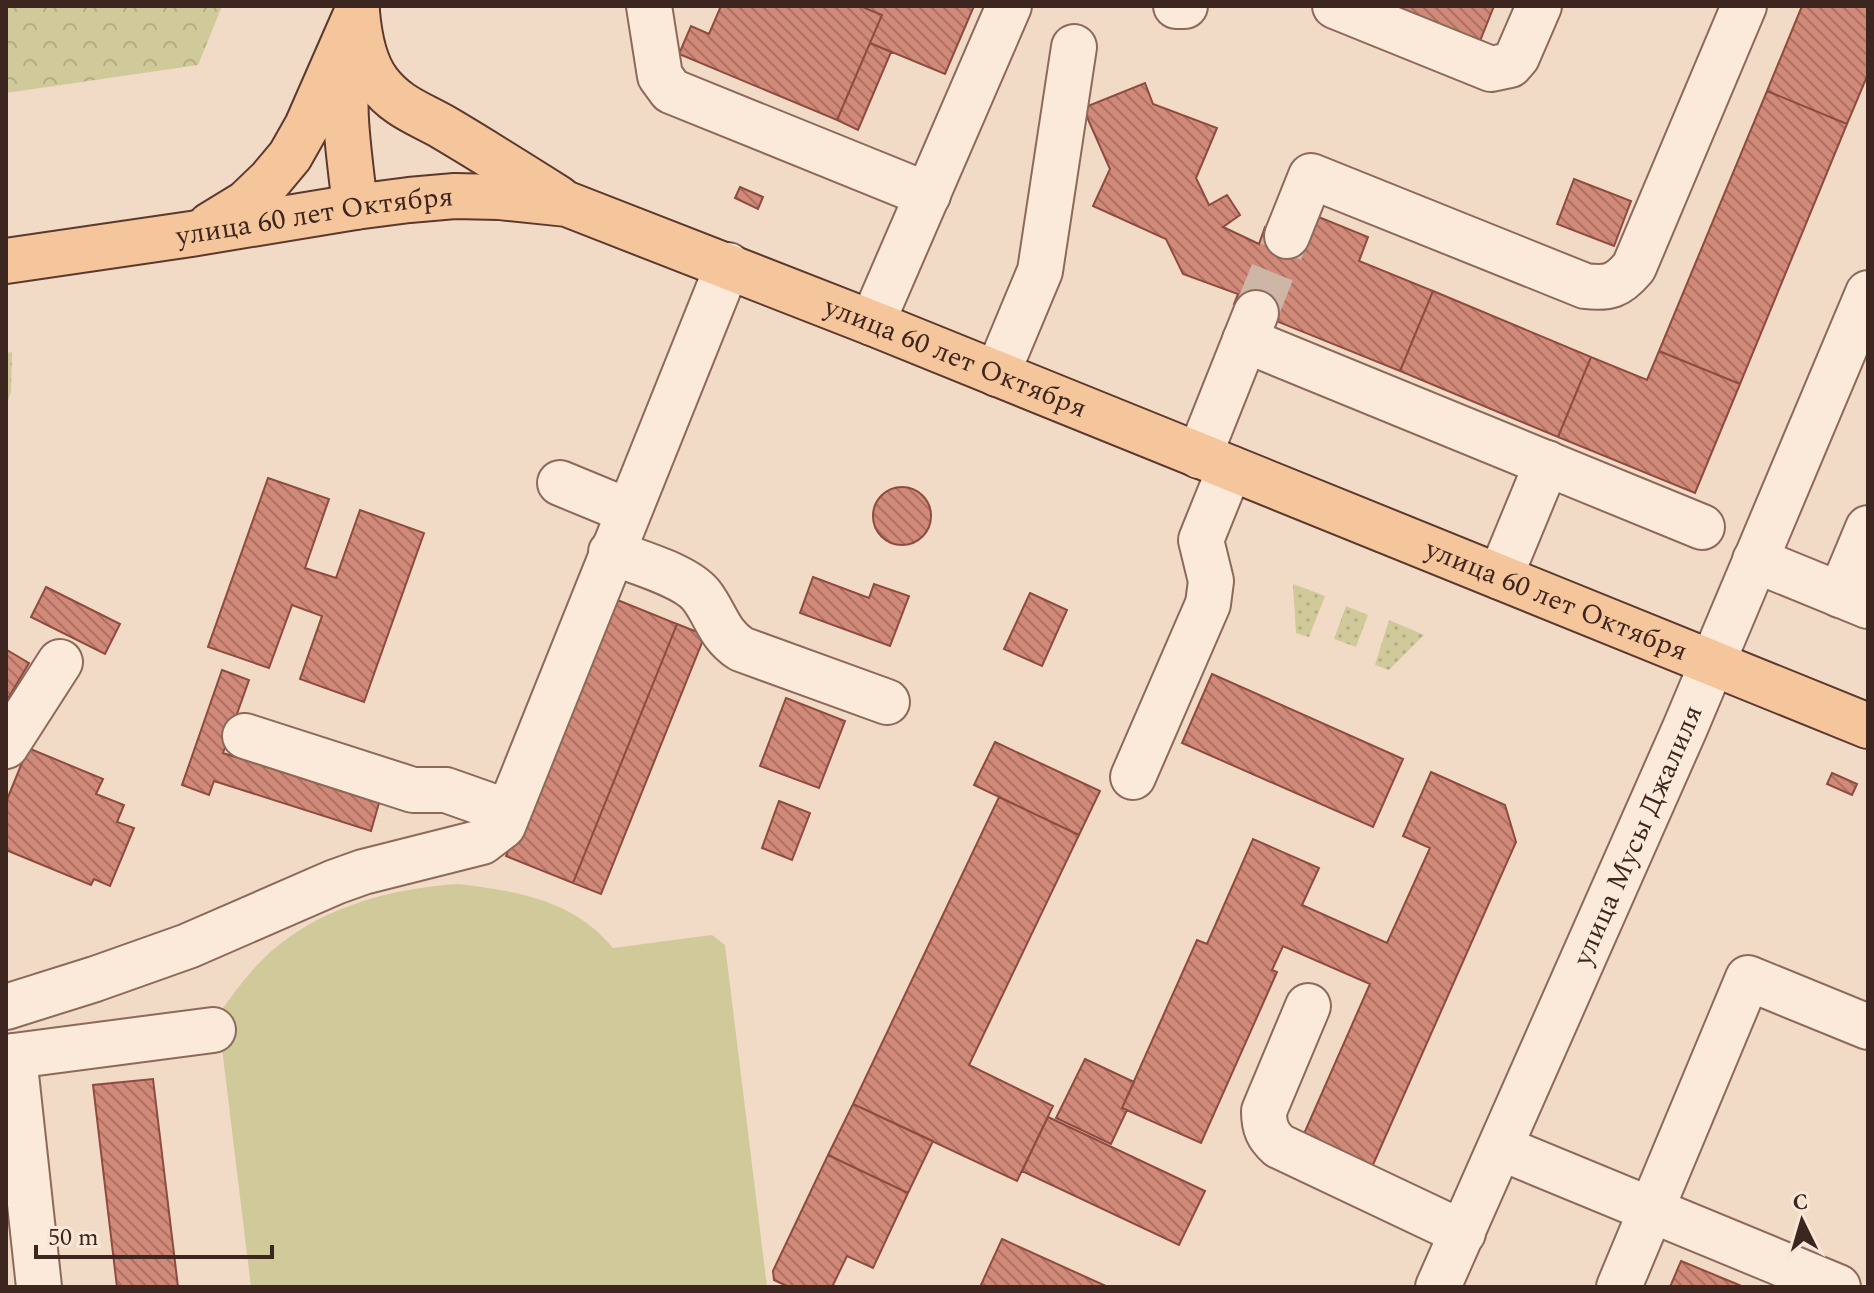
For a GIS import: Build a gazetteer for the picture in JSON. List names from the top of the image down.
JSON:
{
  "streets": {
    "main road": ["улица 60 лет Октября"],
    "street": ["улица Мусы Джалиля"]
  },
  "crossings": [
    ["улица 60 лет Октября", "улица Мусы Джалиля"]
  ],
  "scale_bar": "50 m",
  "north": "top"
}
